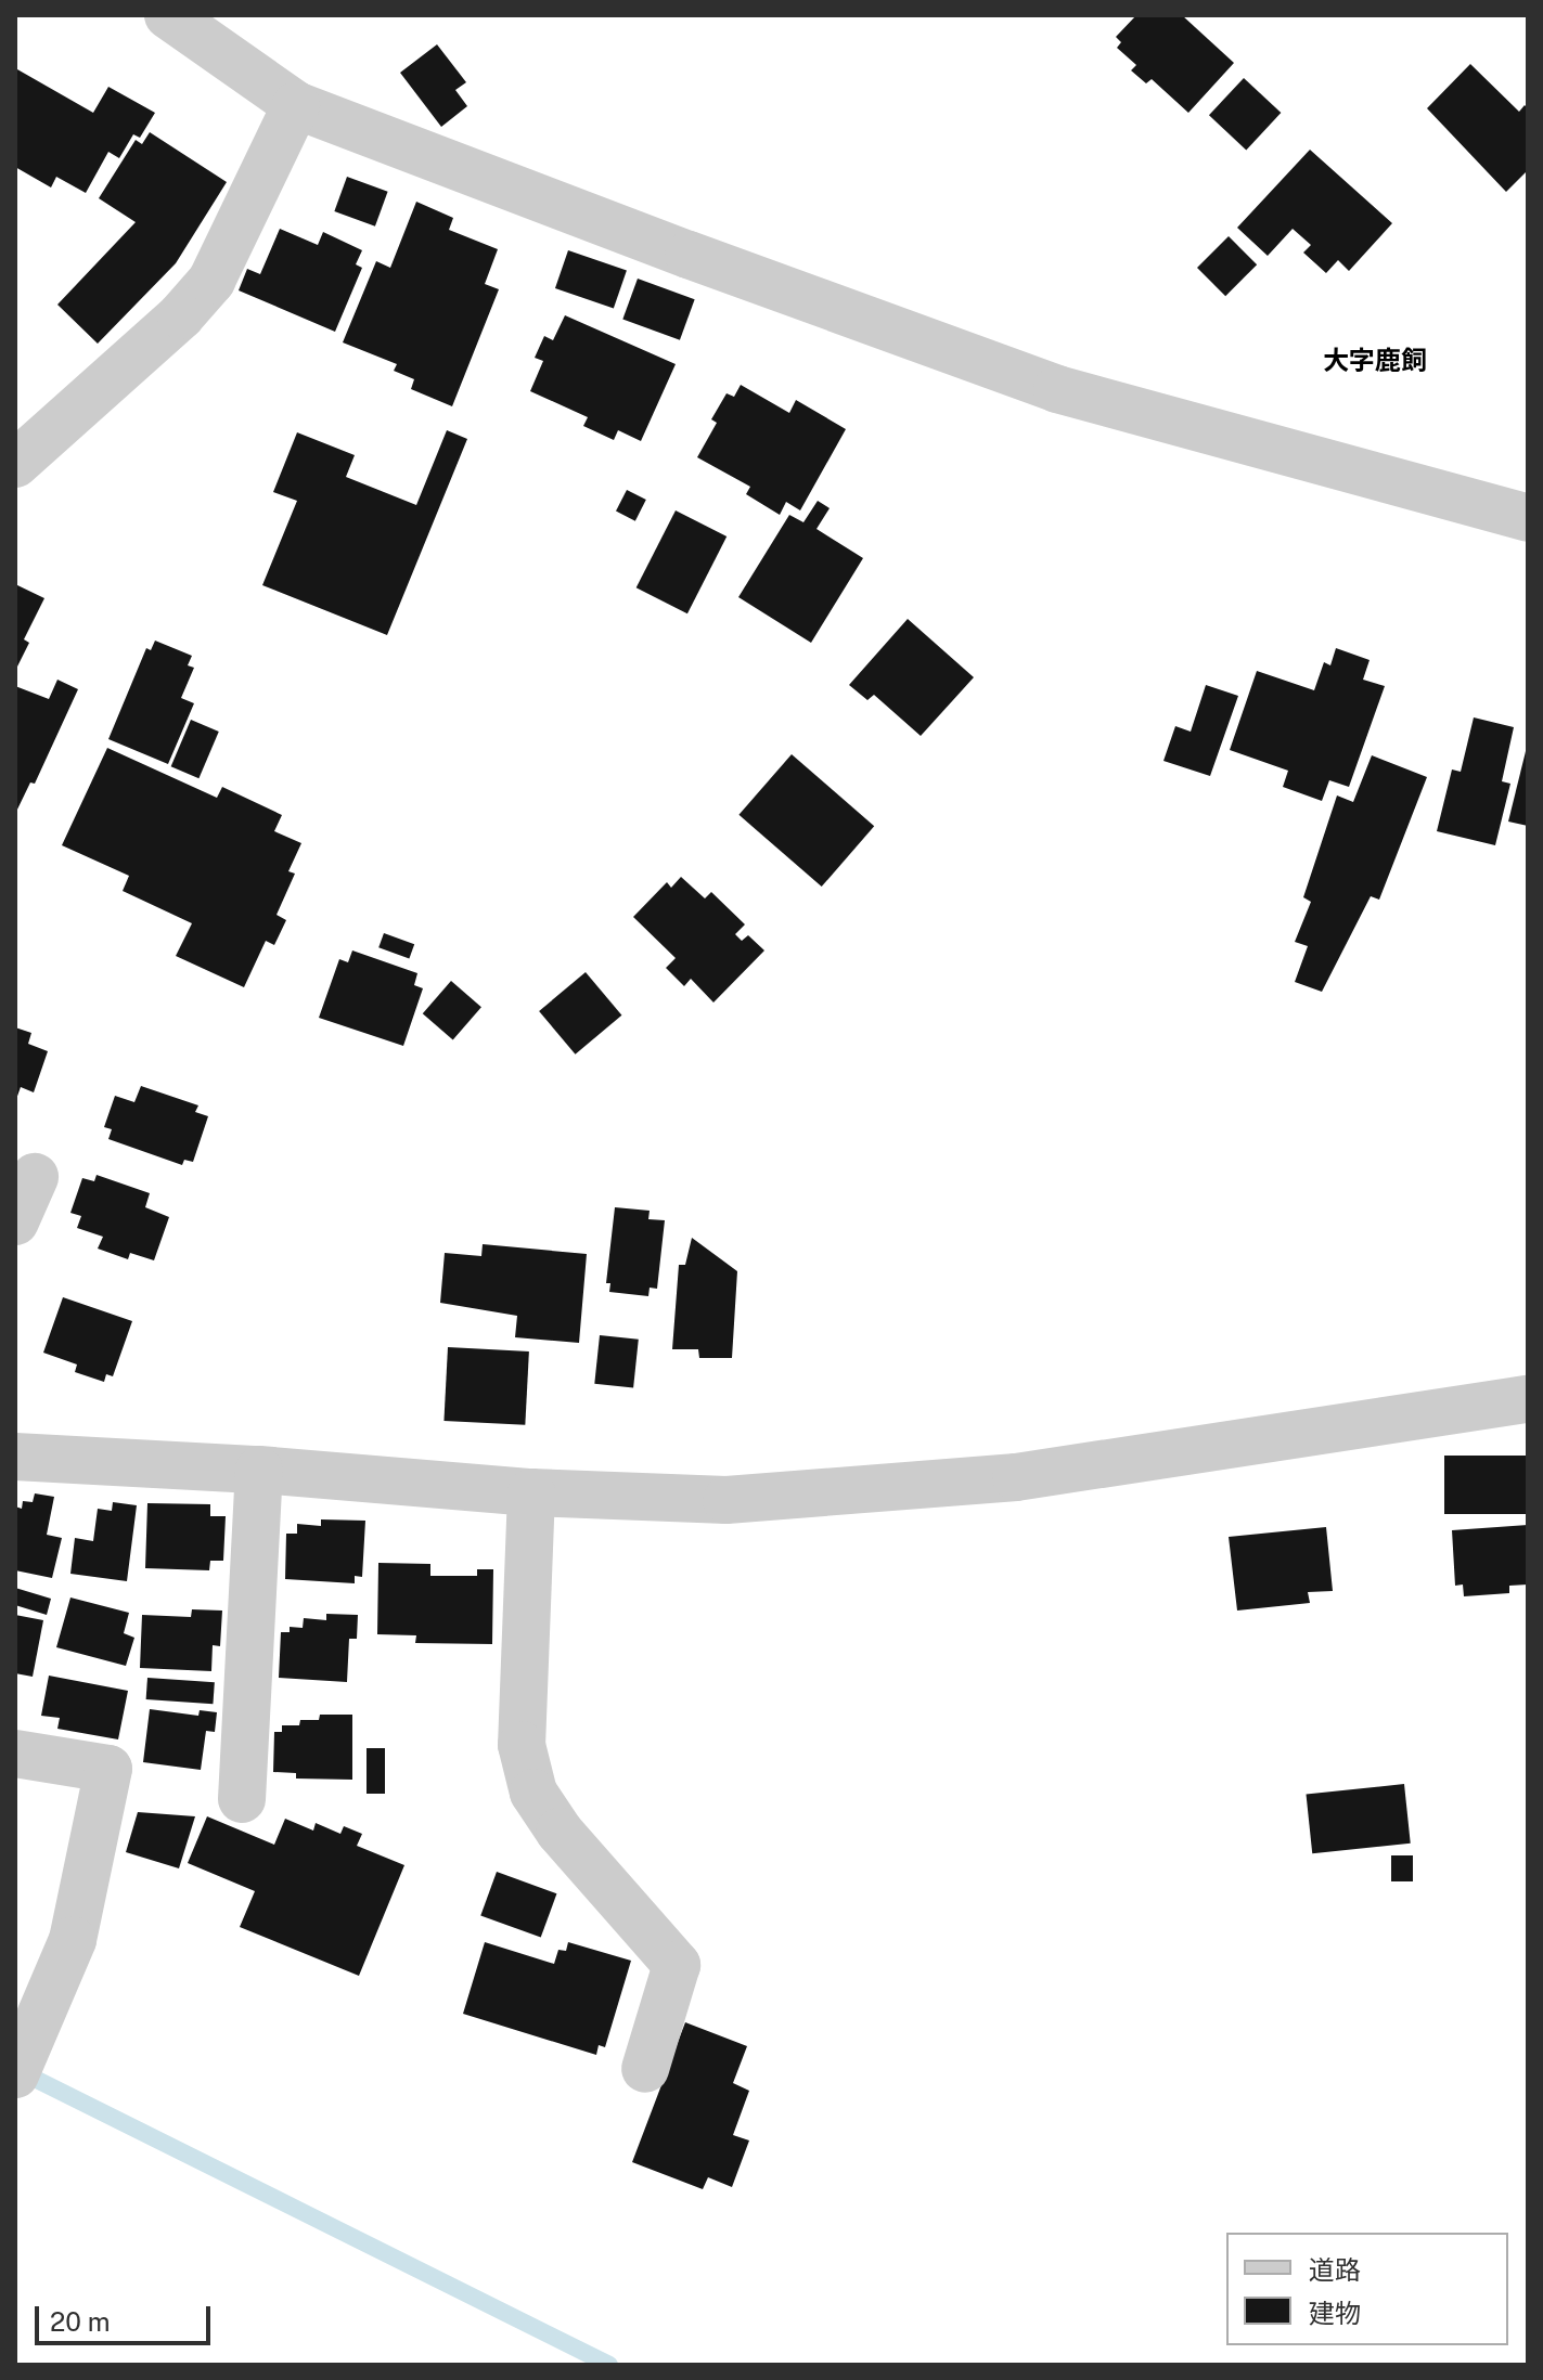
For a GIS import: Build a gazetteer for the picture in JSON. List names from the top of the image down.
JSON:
{
  "districts": ["大字鹿飼"],
  "legend": ["道路", "建物"],
  "scale_bar": "20 m"
}
